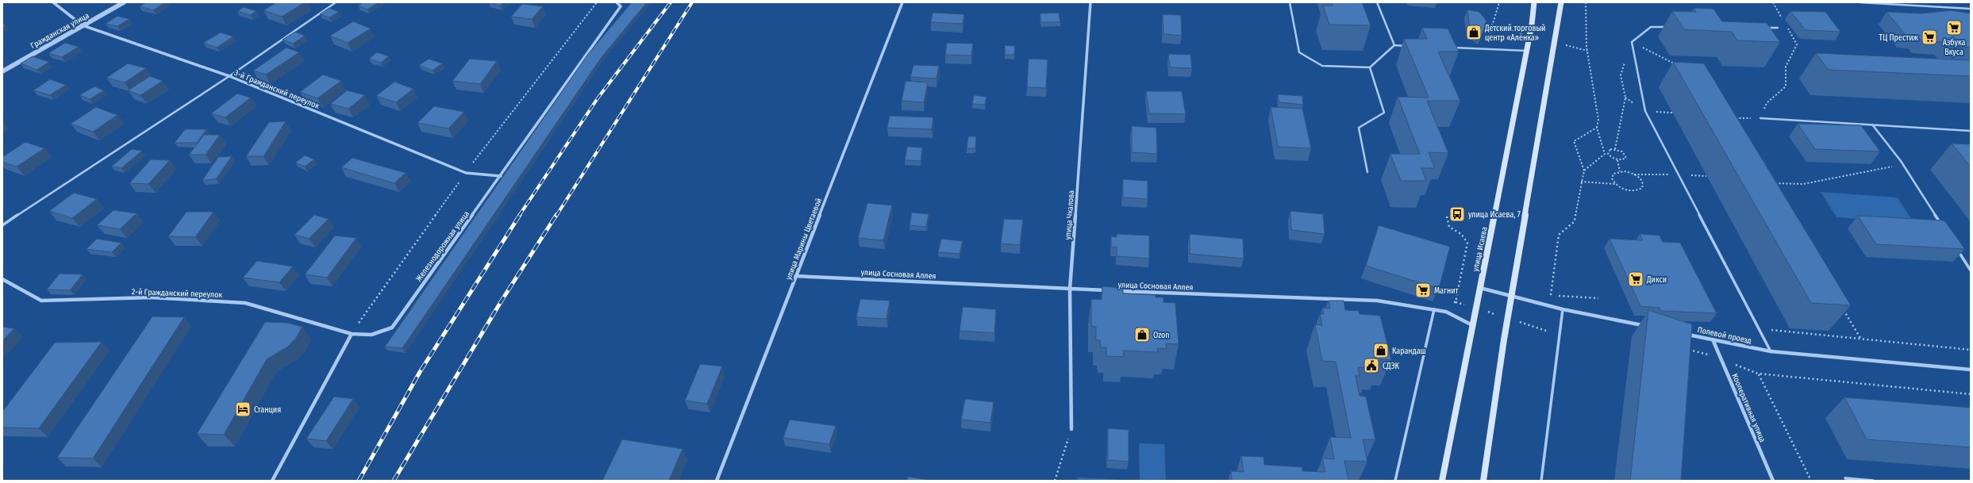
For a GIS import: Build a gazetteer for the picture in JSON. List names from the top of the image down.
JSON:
{
  "streets": {
    "main road": ["улица Исаева"],
    "street": [
      "Гражданская улица",
      "3-й Гражданский переулок",
      "улица Чкалова",
      "улица Марины Цветаевой",
      "Железнодорожная улица",
      "улица Сосновая Аллея",
      "2-й Гражданский переулок",
      "Полевой проезд",
      "Кооперативная улица"
    ]
  },
  "crossings": [
    ["Гражданская улица", "3-й Гражданский переулок"],
    ["3-й Гражданский переулок", "Железнодорожная улица"],
    ["улица Чкалова", "улица Сосновая Аллея"],
    ["улица Марины Цветаевой", "улица Сосновая Аллея"],
    ["Железнодорожная улица", "2-й Гражданский переулок"],
    ["улица Исаева", "улица Сосновая Аллея"],
    ["Полевой проезд", "Кооперативная улица"]
  ],
  "places": {
    "supermarket": [
      "Азбука Вкуса",
      "ТЦ Престиж",
      "Дикси",
      "Магнит"
    ],
    "shop": ["Детский торговый центр «Алёнка»", "Ozon", "Карандаш"],
    "bus stop": ["улица Исаева, 7"],
    "public building": ["СДЭК"],
    "hotel": ["Станция"]
  }
}
